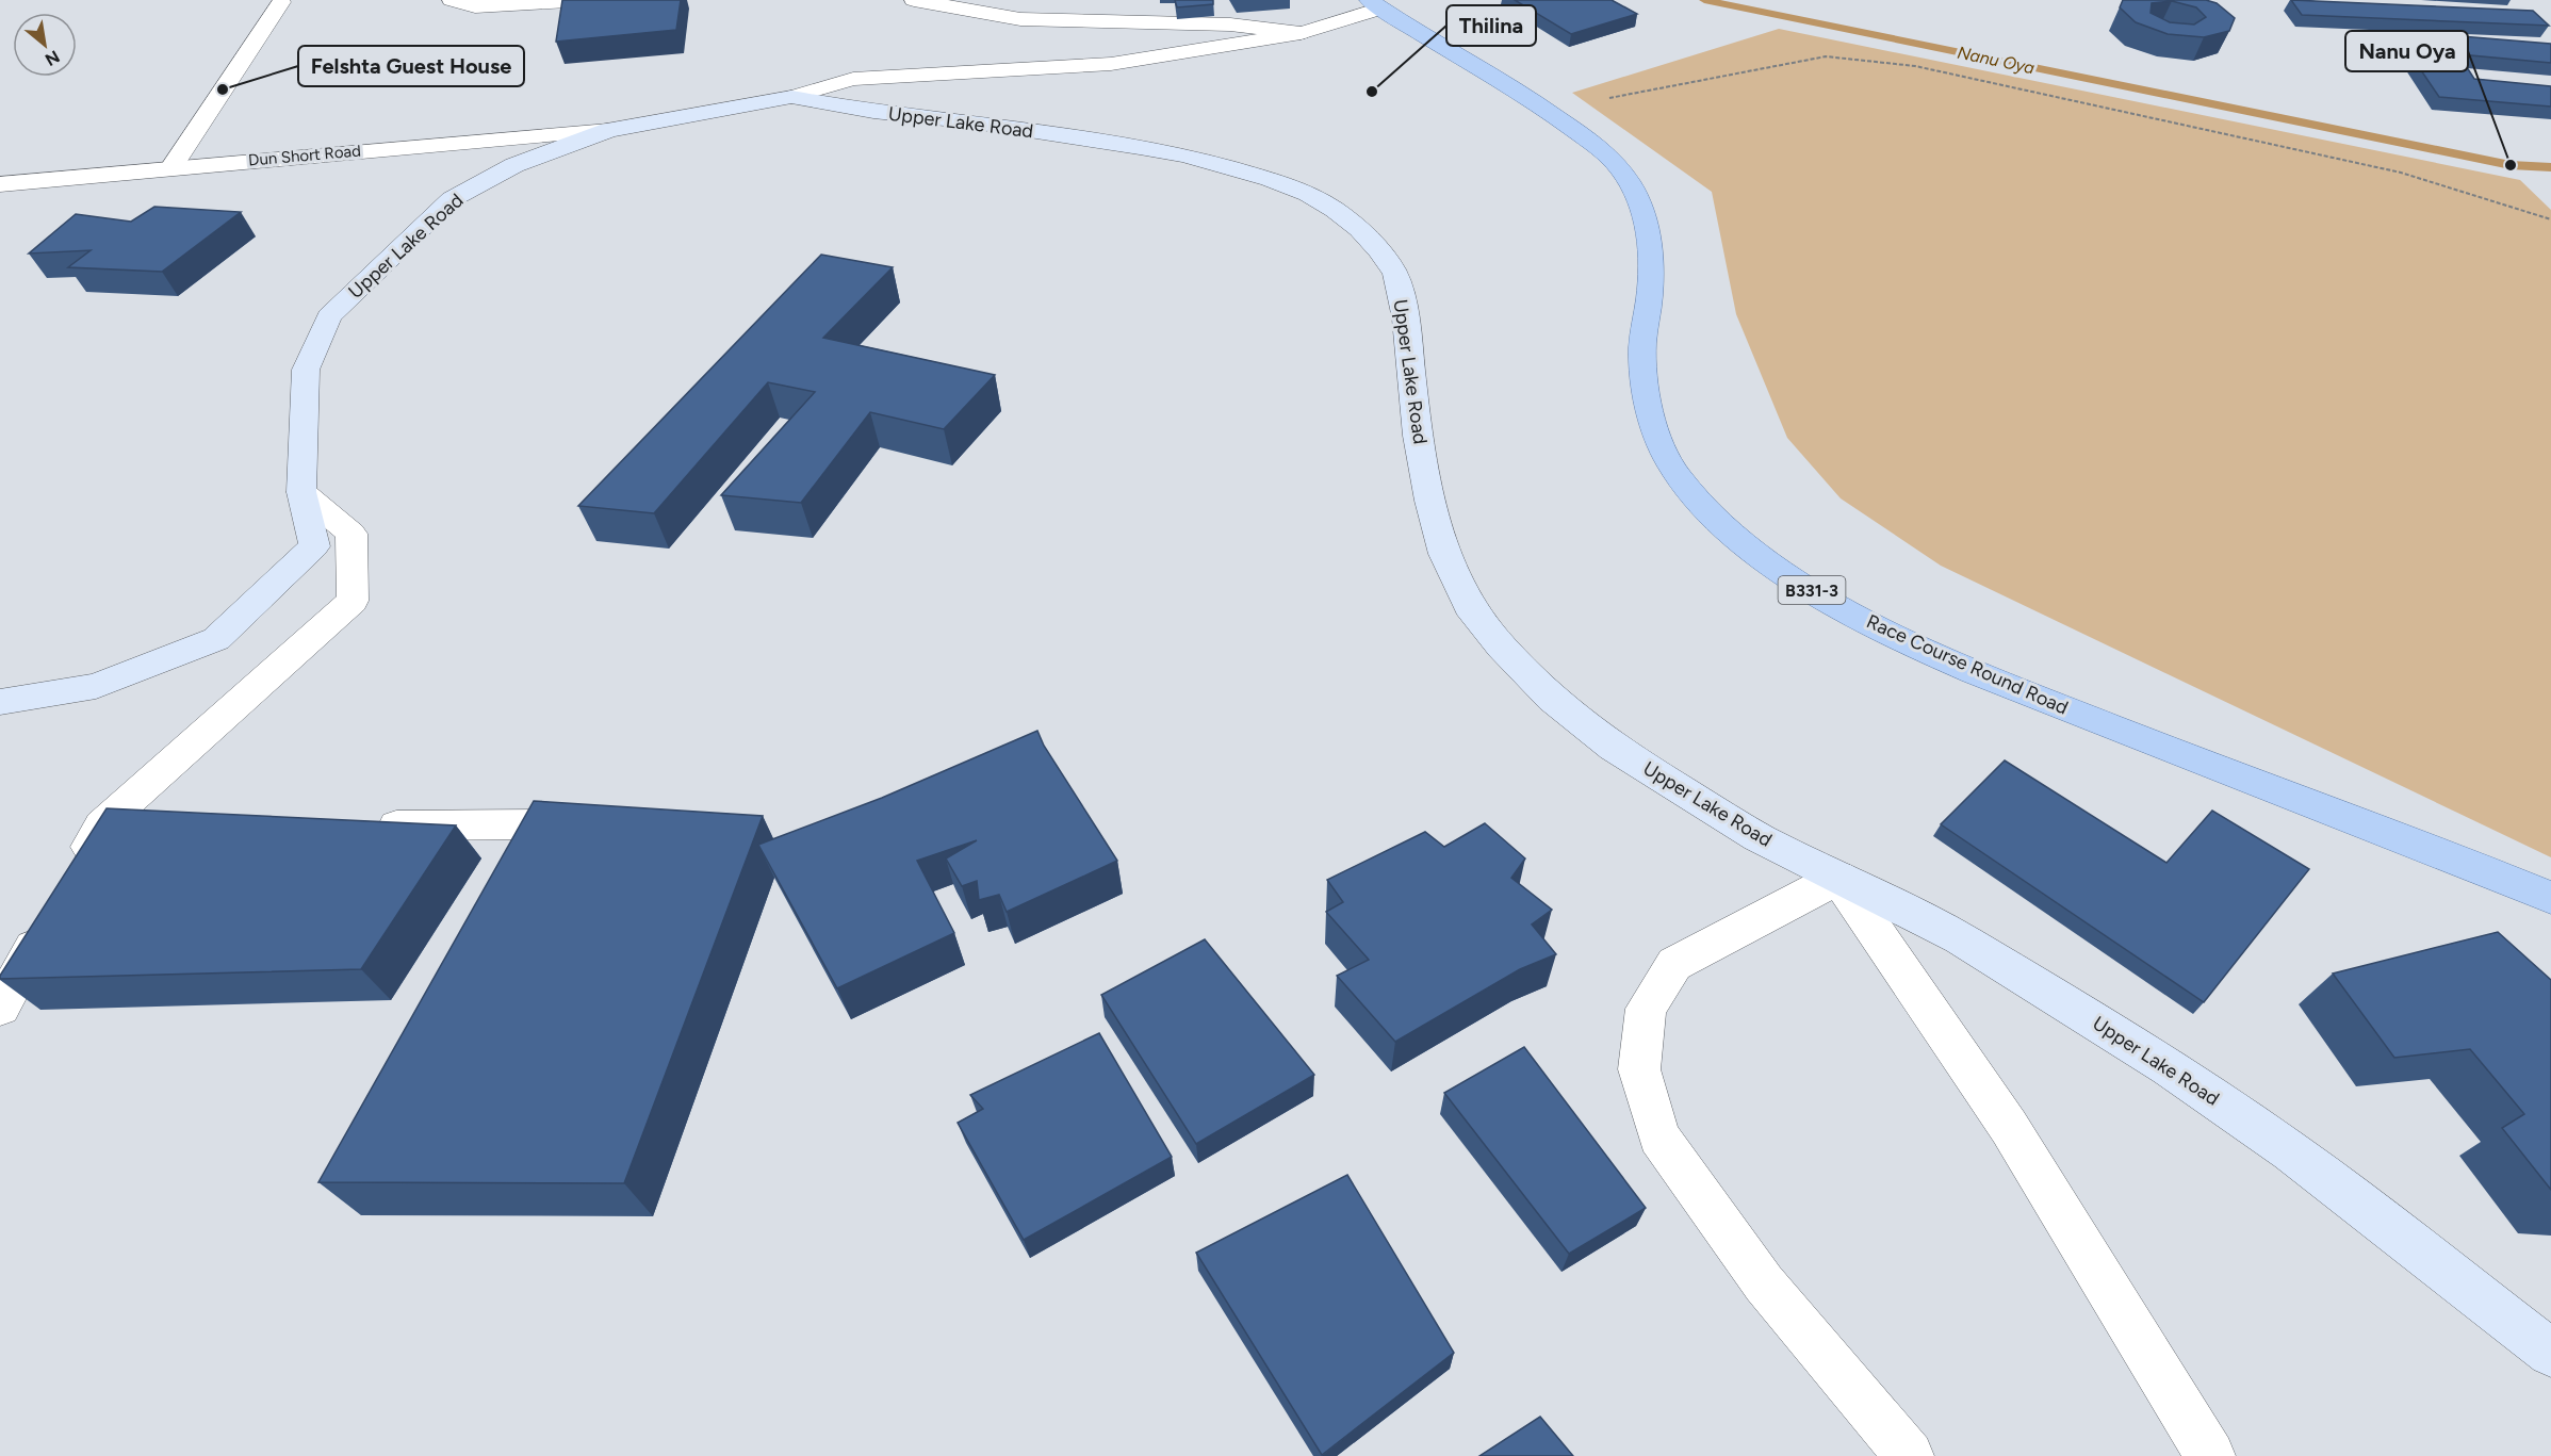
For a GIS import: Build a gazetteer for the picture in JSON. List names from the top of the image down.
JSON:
{
  "streets": {
    "main road": ["B331-3", "Race Course Round Road"],
    "street": ["Upper Lake Road", "Dun Short Road"]
  },
  "crossings": [
    ["Upper Lake Road", "Dun Short Road"]
  ],
  "water": ["Nanu Oya"],
  "places": ["Felshta Guest House", "Thilina", "Nanu Oya"],
  "north": "bottom right"
}
